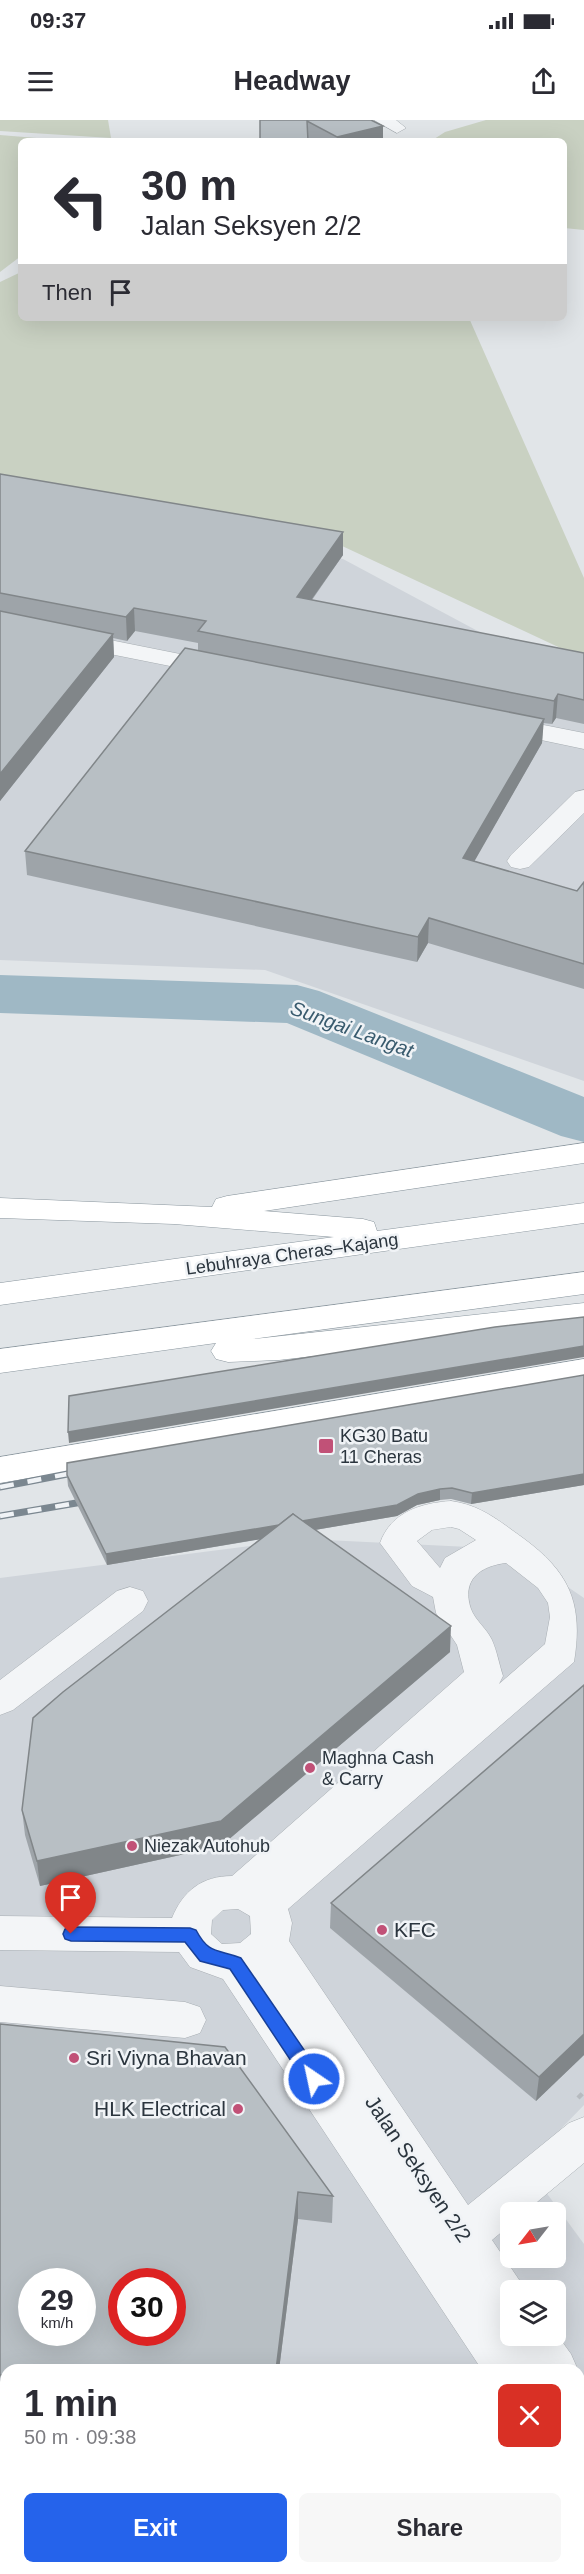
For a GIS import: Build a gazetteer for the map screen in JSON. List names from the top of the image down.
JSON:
{
  "streets": {
    "highway": ["Lebuhraya Cheras–Kajang"],
    "street": ["Jalan Seksyen 2/2"]
  },
  "water": ["Sungai Langat"],
  "places": {
    "transit": ["KG30 Batu 11 Cheras"],
    "other": [
      "Maghna Cash & Carry",
      "Niezak Autohub",
      "KFC",
      "Sri Viyna Bhavan",
      "HLK Electrical"
    ]
  },
  "north": "bottom left",
  "page": {
    "status": "09:37",
    "header": "Headway",
    "turn": ["30 m", "Jalan Seksyen 2/2"],
    "then": "Then",
    "speed": "29 km/h",
    "limit": "30",
    "heading": ["1 min", "50 m · 09:38"],
    "buttons": ["Exit", "Share"]
  }
}
